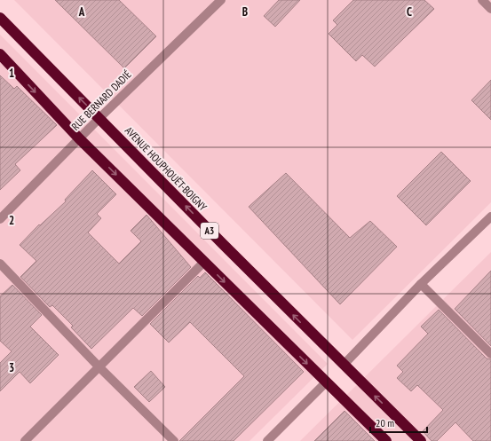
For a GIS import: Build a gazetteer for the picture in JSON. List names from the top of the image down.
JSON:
{
  "streets": {
    "highway": ["AVENUE HOUPHOUËT-BOIGNY", "A3"],
    "street": ["RUE BERNARD DADIÉ"]
  },
  "crossings": [
    ["RUE BERNARD DADIÉ", "AVENUE HOUPHOUËT-BOIGNY"],
    ["RUE BERNARD DADIÉ", "A3"]
  ],
  "scale_bar": "20 m",
  "grid": {
    "columns": ["A", "B", "C"],
    "rows": ["1", "2", "3"]
  }
}
